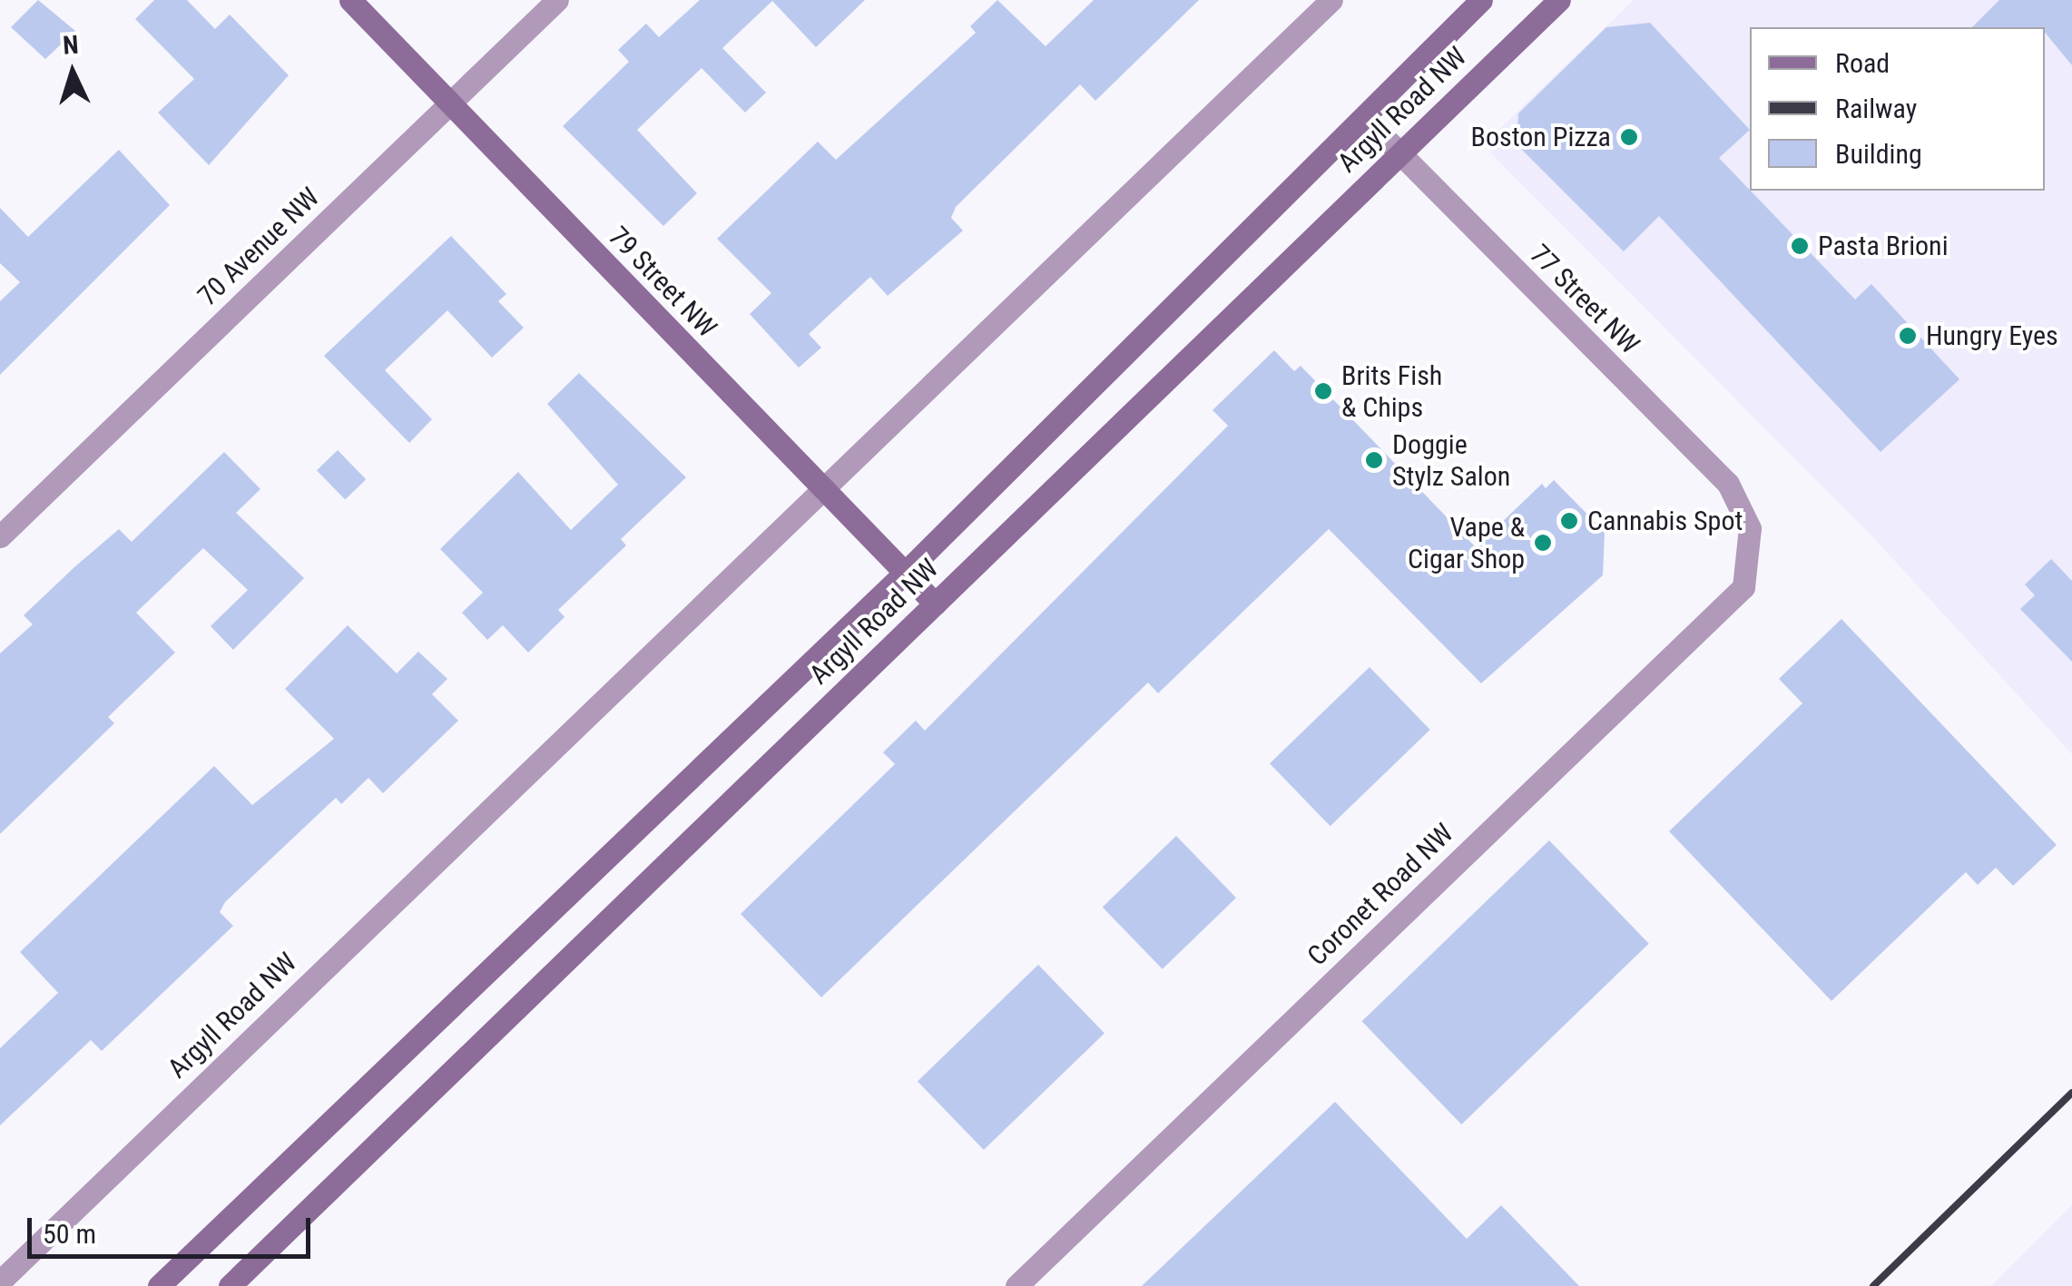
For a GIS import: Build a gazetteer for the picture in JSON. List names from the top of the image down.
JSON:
{
  "streets": {
    "main road": ["Argyll Road NW", "79 Street NW"],
    "street": ["70 Avenue NW", "77 Street NW", "Coronet Road NW"]
  },
  "crossings": [
    ["Argyll Road NW", "79 Street NW"],
    ["Argyll Road NW", "77 Street NW"],
    ["70 Avenue NW", "79 Street NW"],
    ["77 Street NW", "Coronet Road NW"]
  ],
  "places": [
    "Boston Pizza",
    "Pasta Brioni",
    "Hungry Eyes",
    "Brits Fish & Chips",
    "Doggie Stylz Salon",
    "Cannabis Spot",
    "Vape & Cigar Shop"
  ],
  "legend": ["Road", "Railway", "Building"],
  "scale_bar": "50 m",
  "north": "top"
}
